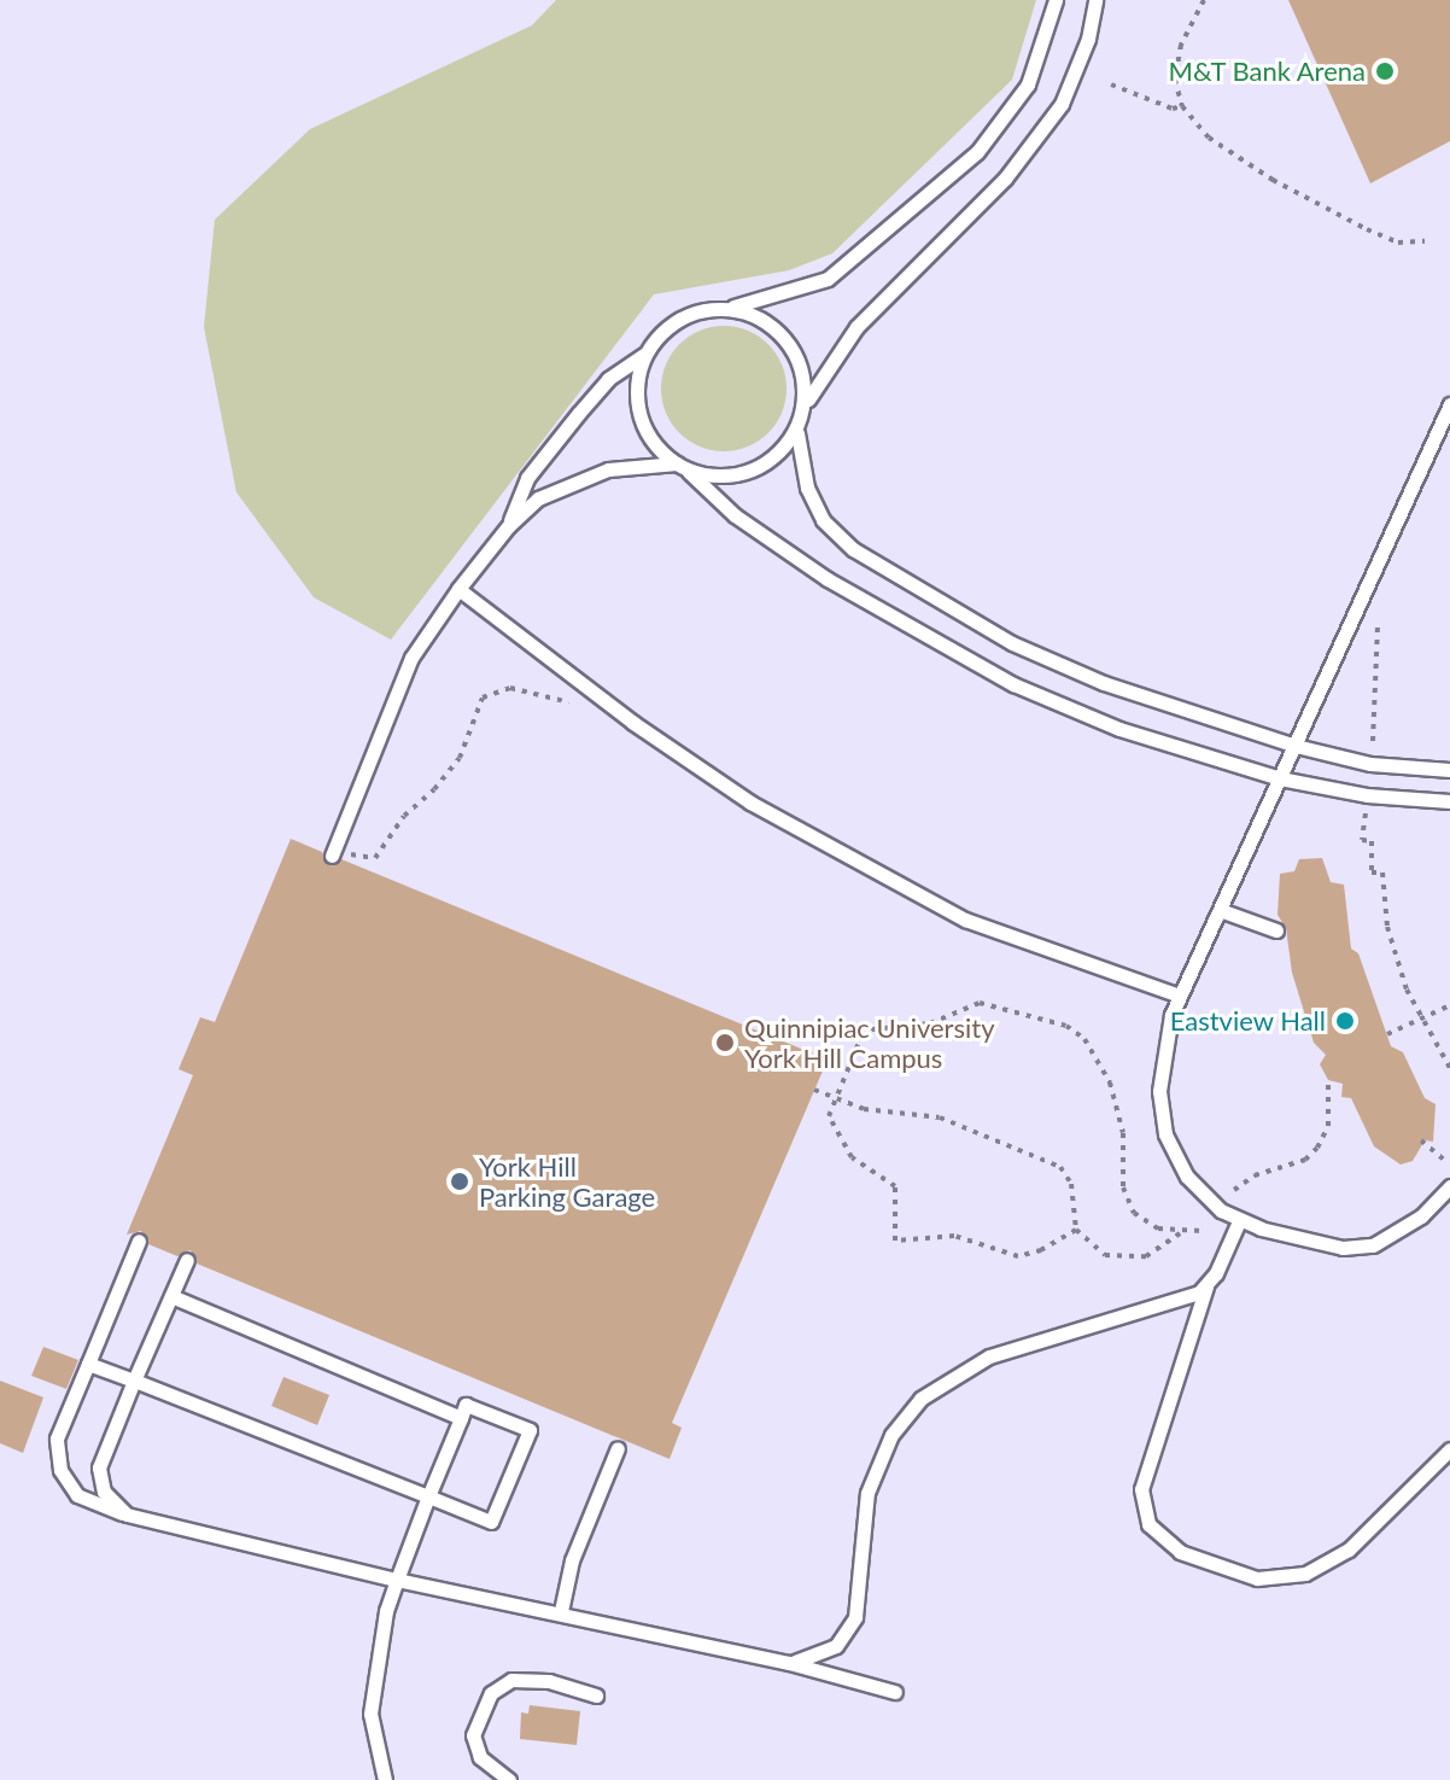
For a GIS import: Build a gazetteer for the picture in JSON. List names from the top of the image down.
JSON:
{
  "places": [
    "M&T Bank Arena",
    "Eastview Hall",
    "Quinnipiac University York Hill Campus",
    "York Hill Parking Garage"
  ]
}
